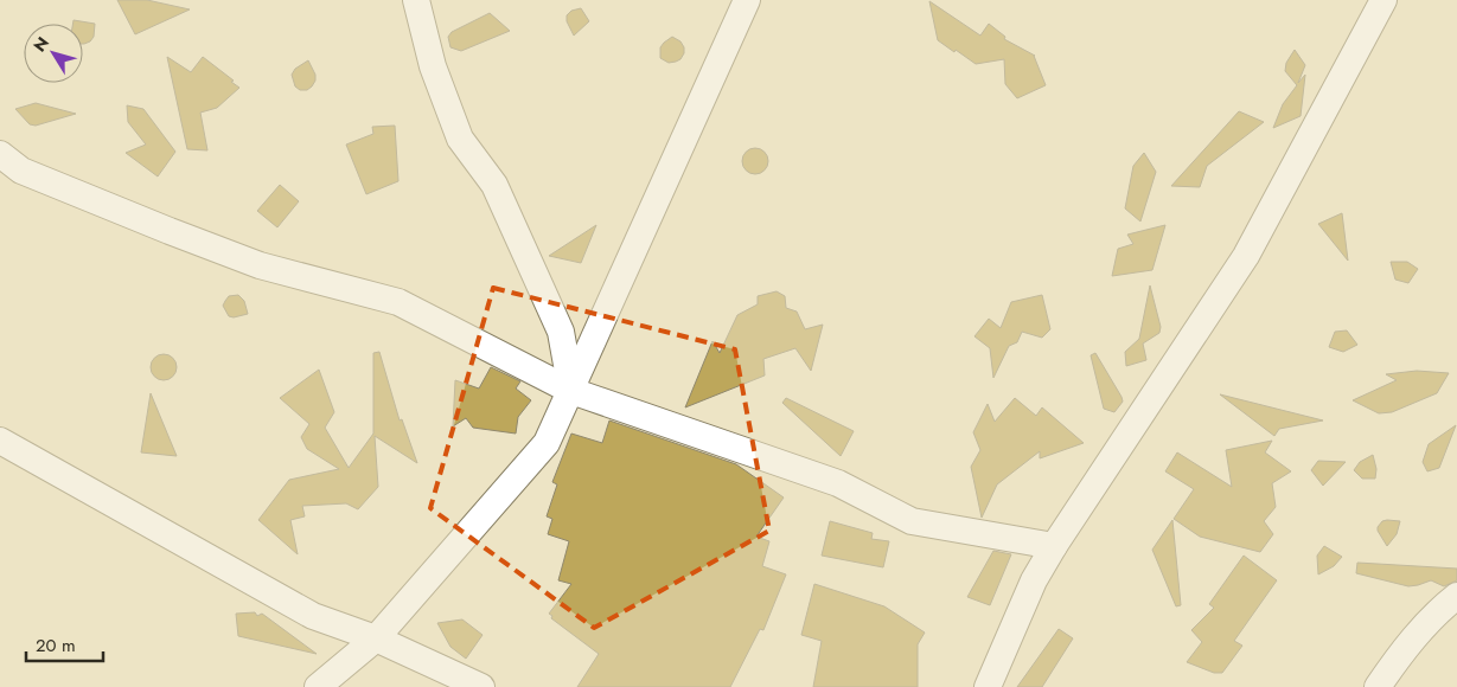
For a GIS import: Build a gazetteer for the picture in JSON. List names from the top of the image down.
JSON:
{
  "scale_bar": "20 m",
  "north": "top left"
}
